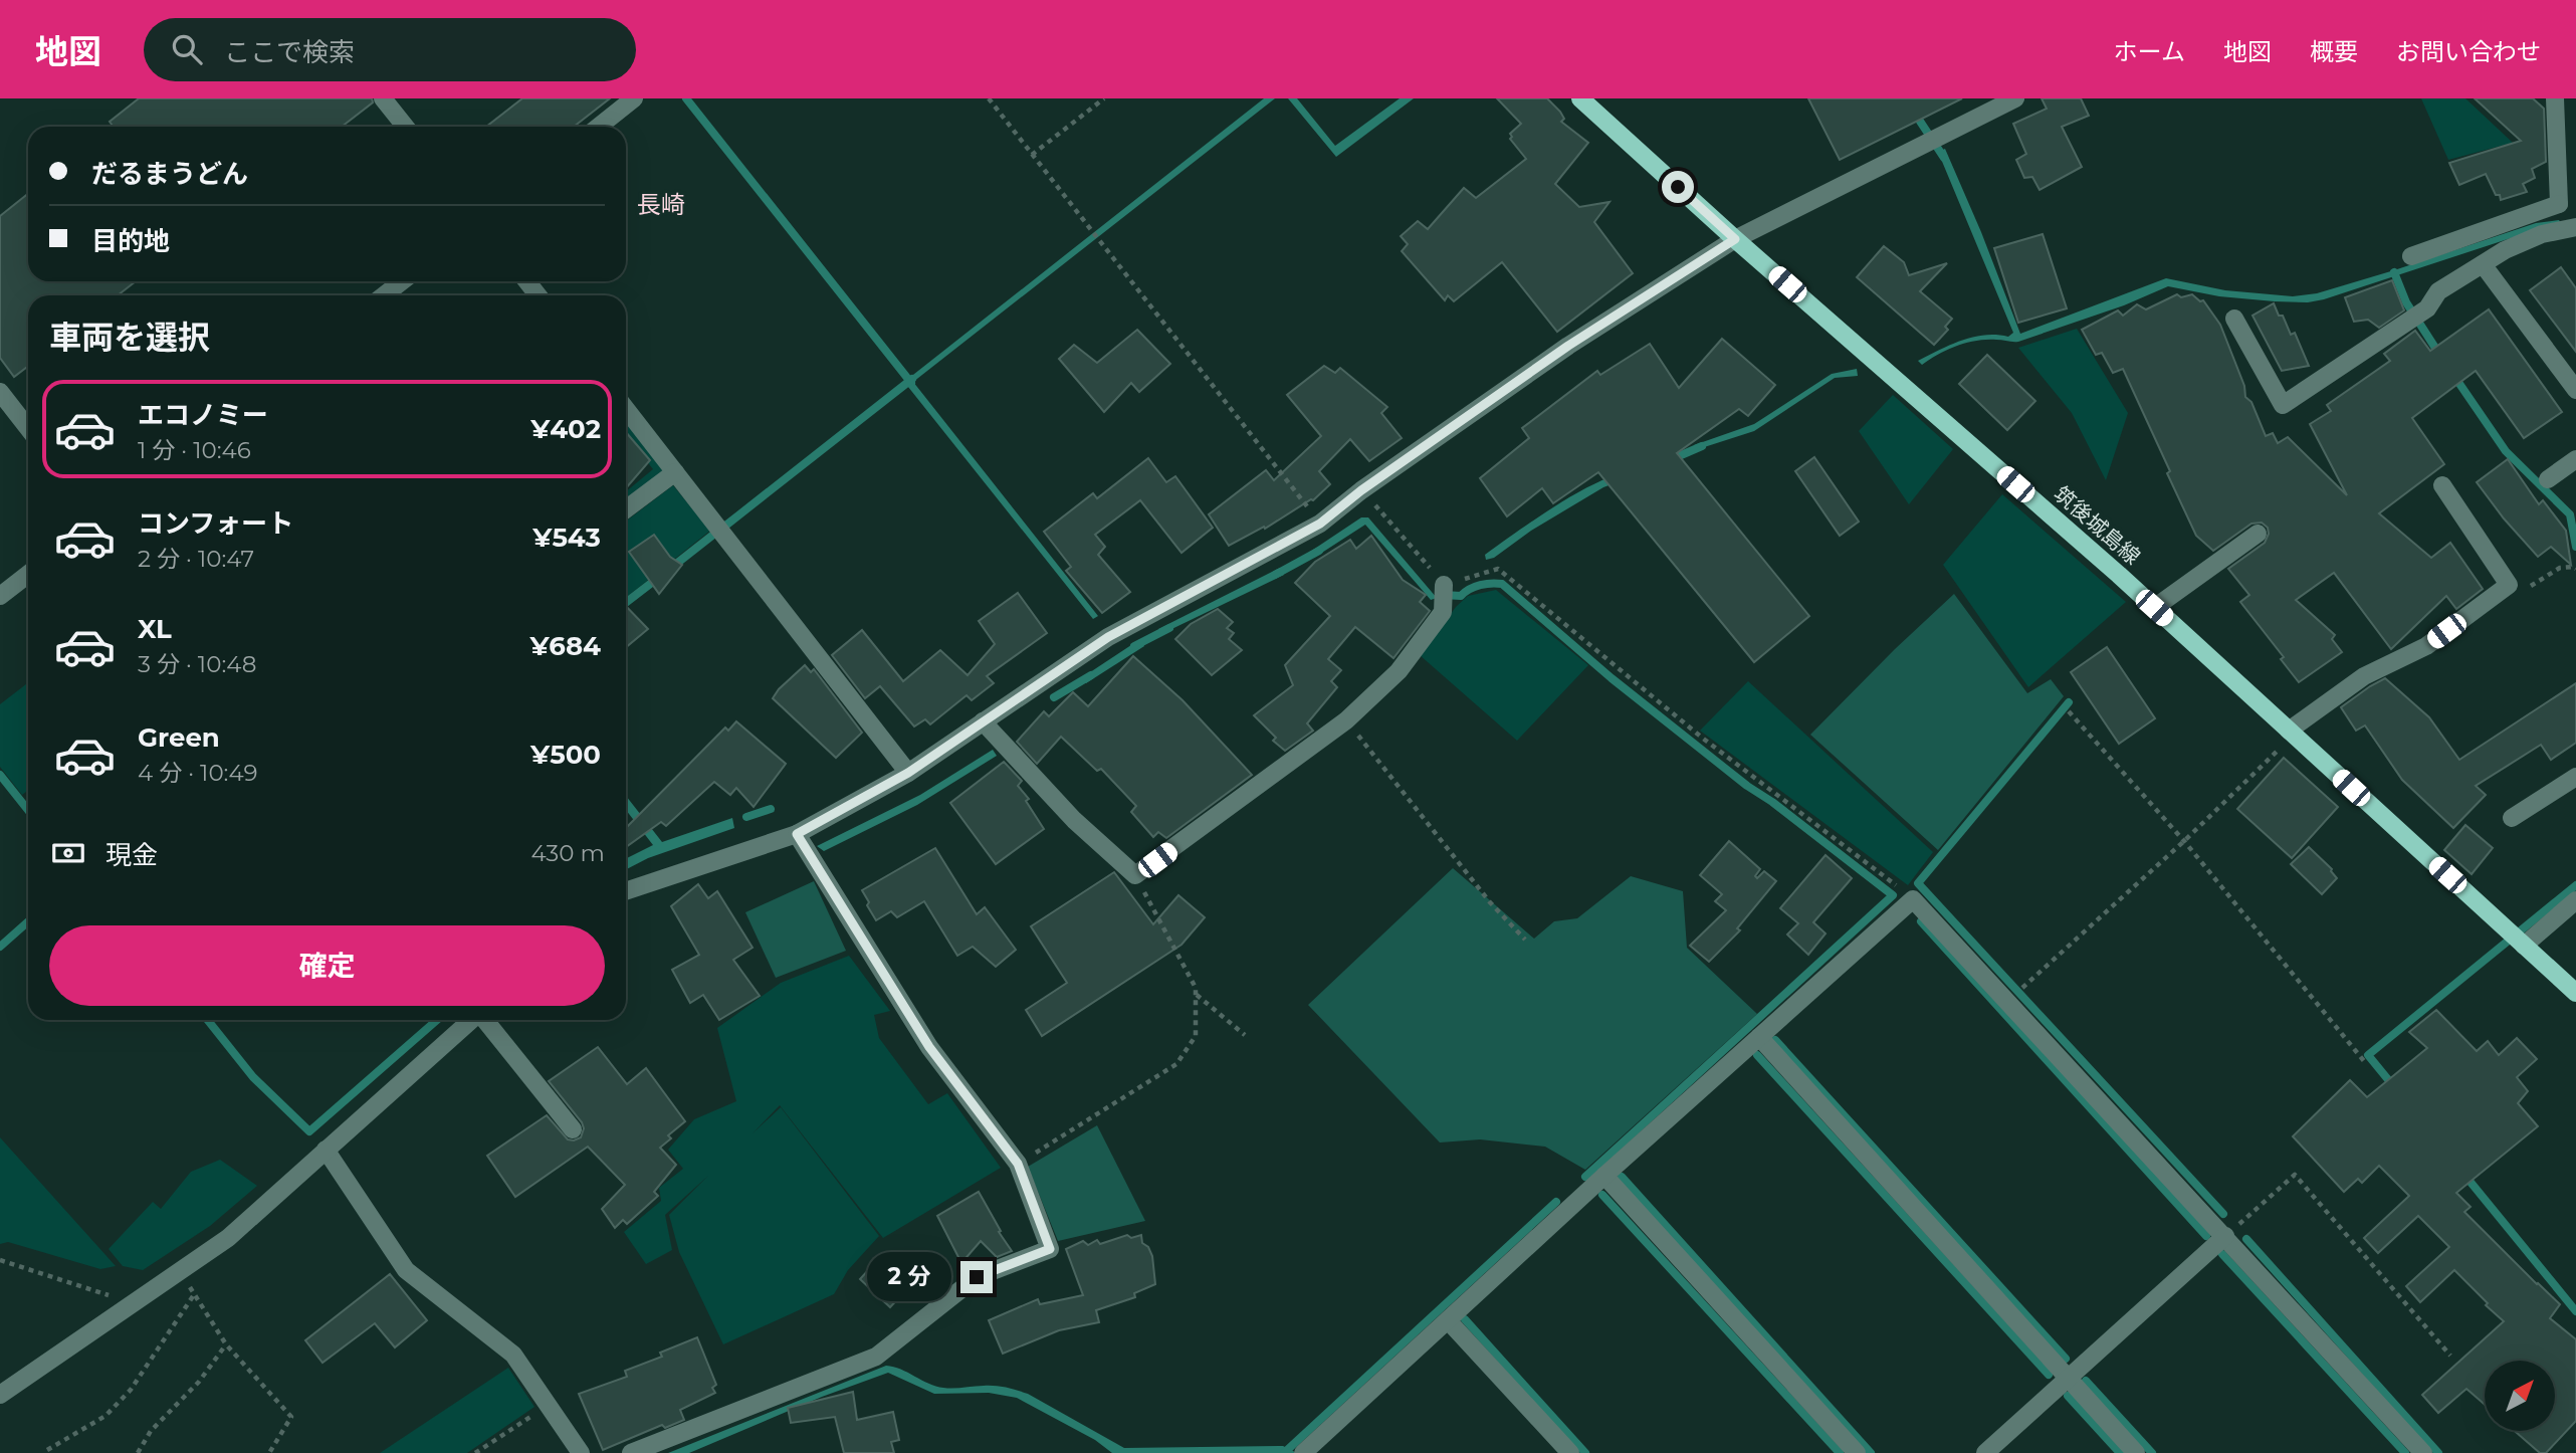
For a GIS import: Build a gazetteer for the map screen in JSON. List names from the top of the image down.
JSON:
{
  "streets": {
    "main road": ["筑後城島線"]
  },
  "districts": ["長崎"],
  "north": "top right",
  "page": {
    "header": "地図",
    "search": "ここで検索",
    "nav": [
      "ホーム",
      "地図",
      "概要",
      "お問い合わせ"
    ],
    "banner": ["だるまうどん", "目的地"],
    "heading": "車両を選択",
    "list": [
      {
        "name": "エコノミー",
        "note": "1 分 · 10:46",
        "value": "¥402"
      },
      {
        "name": "コンフォート",
        "note": "2 分 · 10:47",
        "value": "¥543"
      },
      {
        "name": "XL",
        "note": "3 分 · 10:48",
        "value": "¥684"
      },
      {
        "name": "Green",
        "note": "4 分 · 10:49",
        "value": "¥500"
      }
    ],
    "pay": ["現金", "430 m"],
    "buttons": "確定",
    "bubble": "2 分"
  }
}
